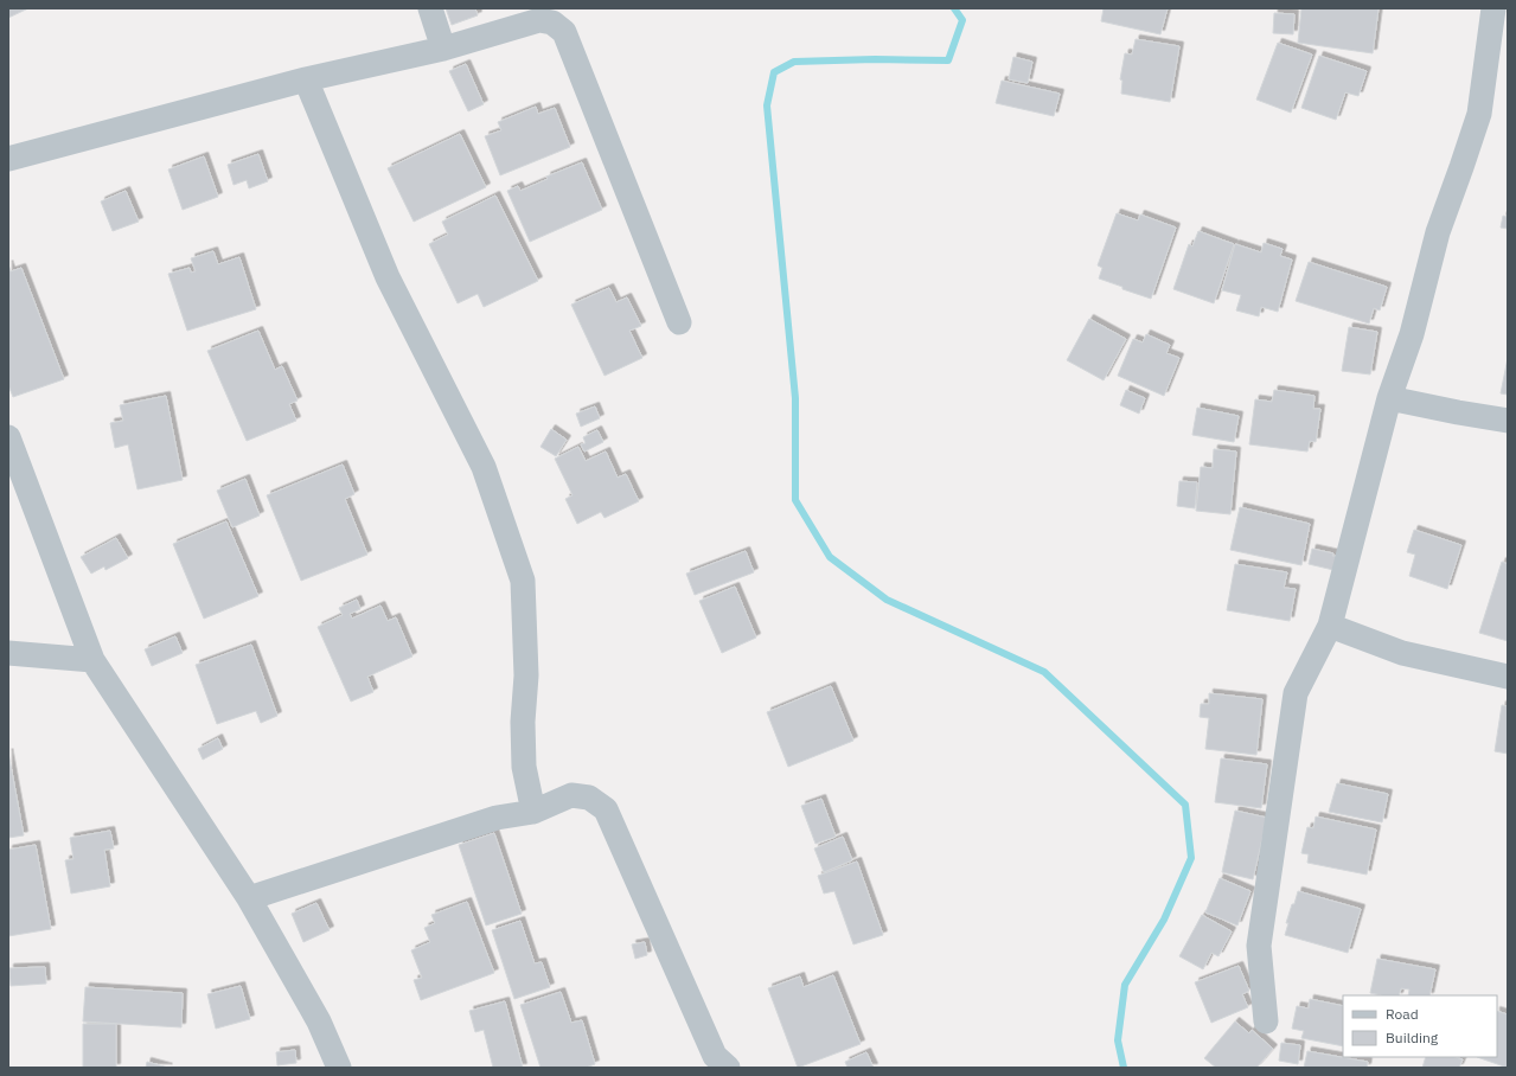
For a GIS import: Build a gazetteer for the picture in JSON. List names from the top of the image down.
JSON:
{
  "legend": ["Road", "Building"]
}
